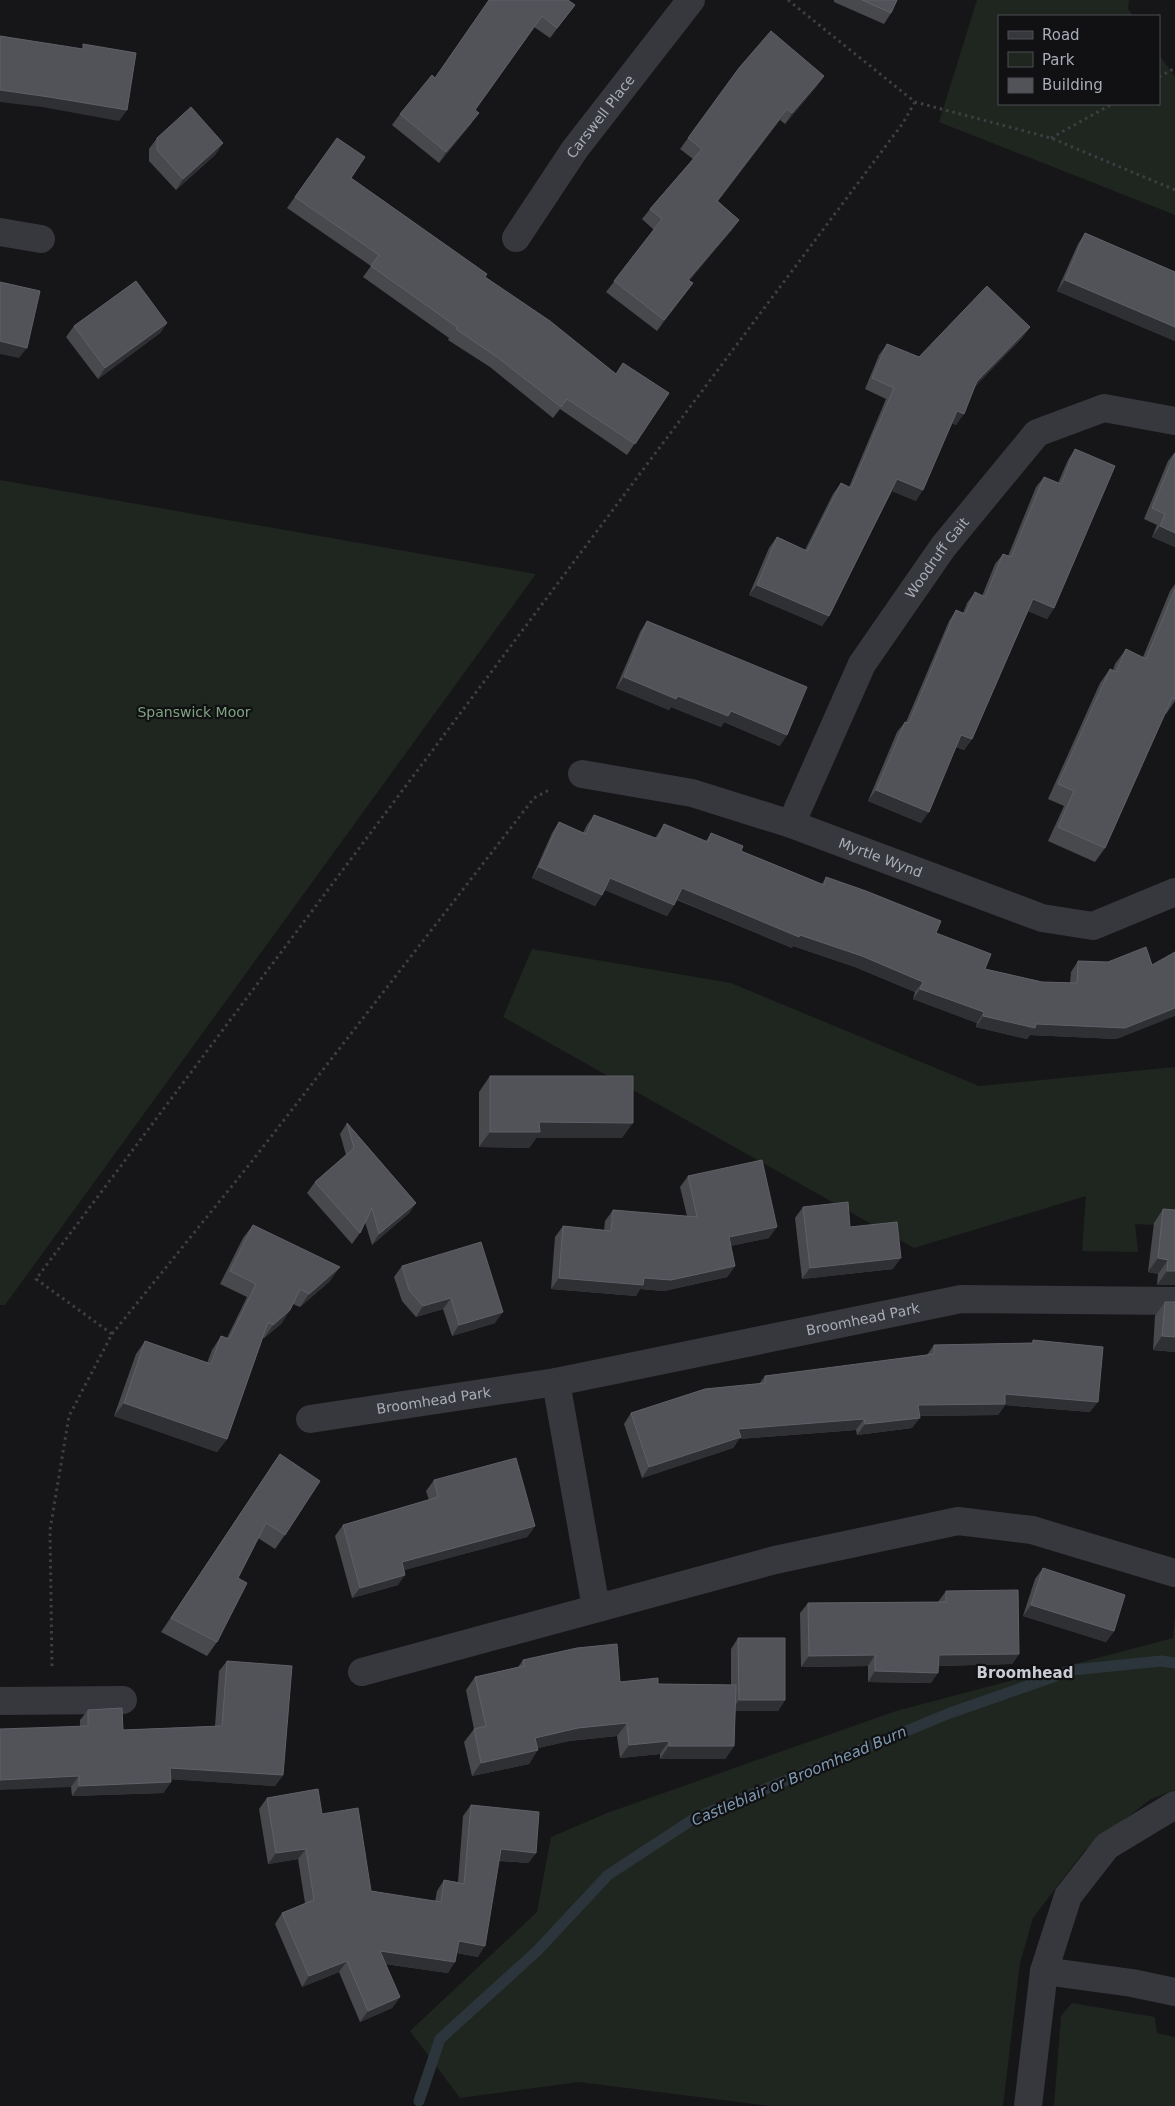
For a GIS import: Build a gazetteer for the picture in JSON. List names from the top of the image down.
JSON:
{
  "streets": {
    "street": [
      "Carswell Place",
      "Woodruff Gait",
      "Myrtle Wynd",
      "Broomhead Park"
    ]
  },
  "crossings": [
    ["Woodruff Gait", "Myrtle Wynd"]
  ],
  "districts": ["Broomhead"],
  "water": ["Castleblair or Broomhead Burn"],
  "parks": ["Spanswick Moor"],
  "legend": ["Road", "Park", "Building"]
}
